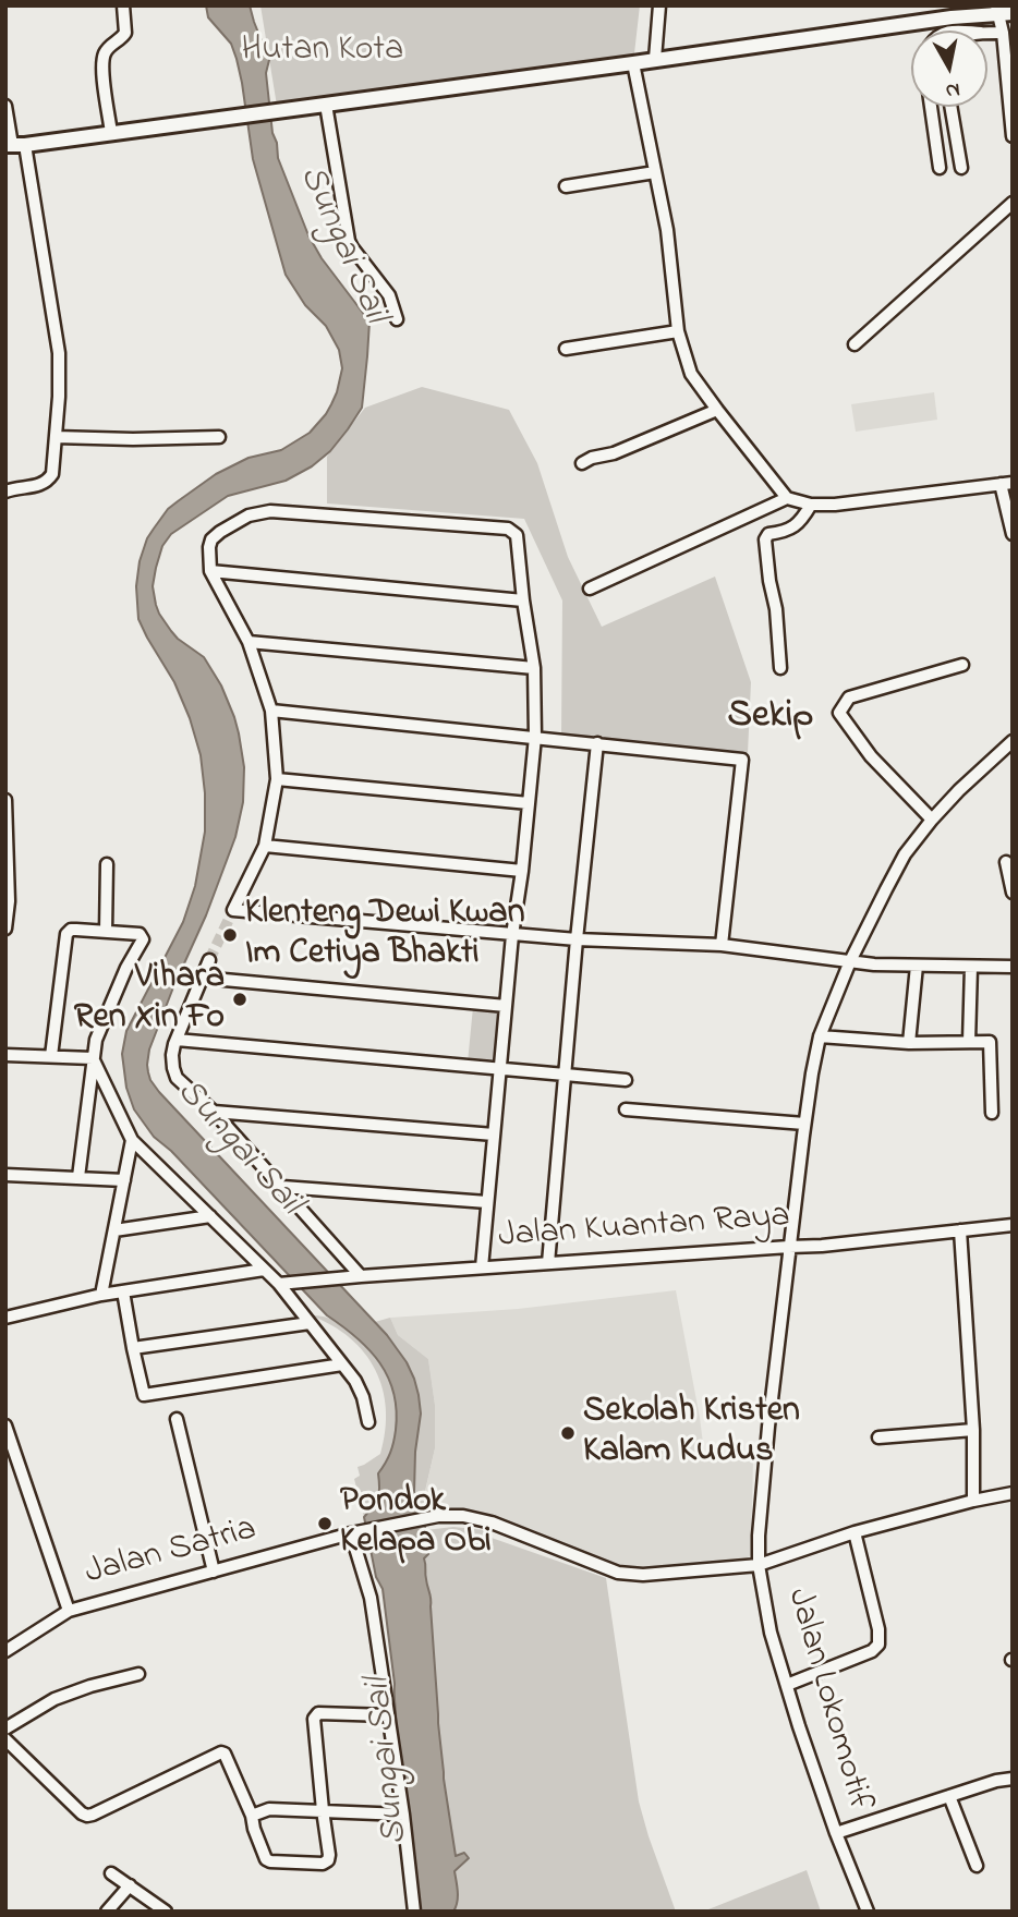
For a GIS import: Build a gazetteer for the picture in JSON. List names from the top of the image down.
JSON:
{
  "streets": {
    "street": ["Jalan Kuantan Raya", "Jalan Satria", "Jalan Lokomotif"]
  },
  "crossings": [
    ["Jalan Kuantan Raya", "Jalan Lokomotif"],
    ["Jalan Satria", "Jalan Lokomotif"]
  ],
  "districts": ["Sekip"],
  "water": ["Sungai Sail"],
  "parks": ["Hutan Kota"],
  "places": [
    "Klenteng Dewi Kwan Im Cetiya Bhakti",
    "Vihara Ren Xin Fo",
    "Sekolah Kristen Kalam Kudus",
    "Pondok Kelapa Obi"
  ],
  "north": "bottom"
}
